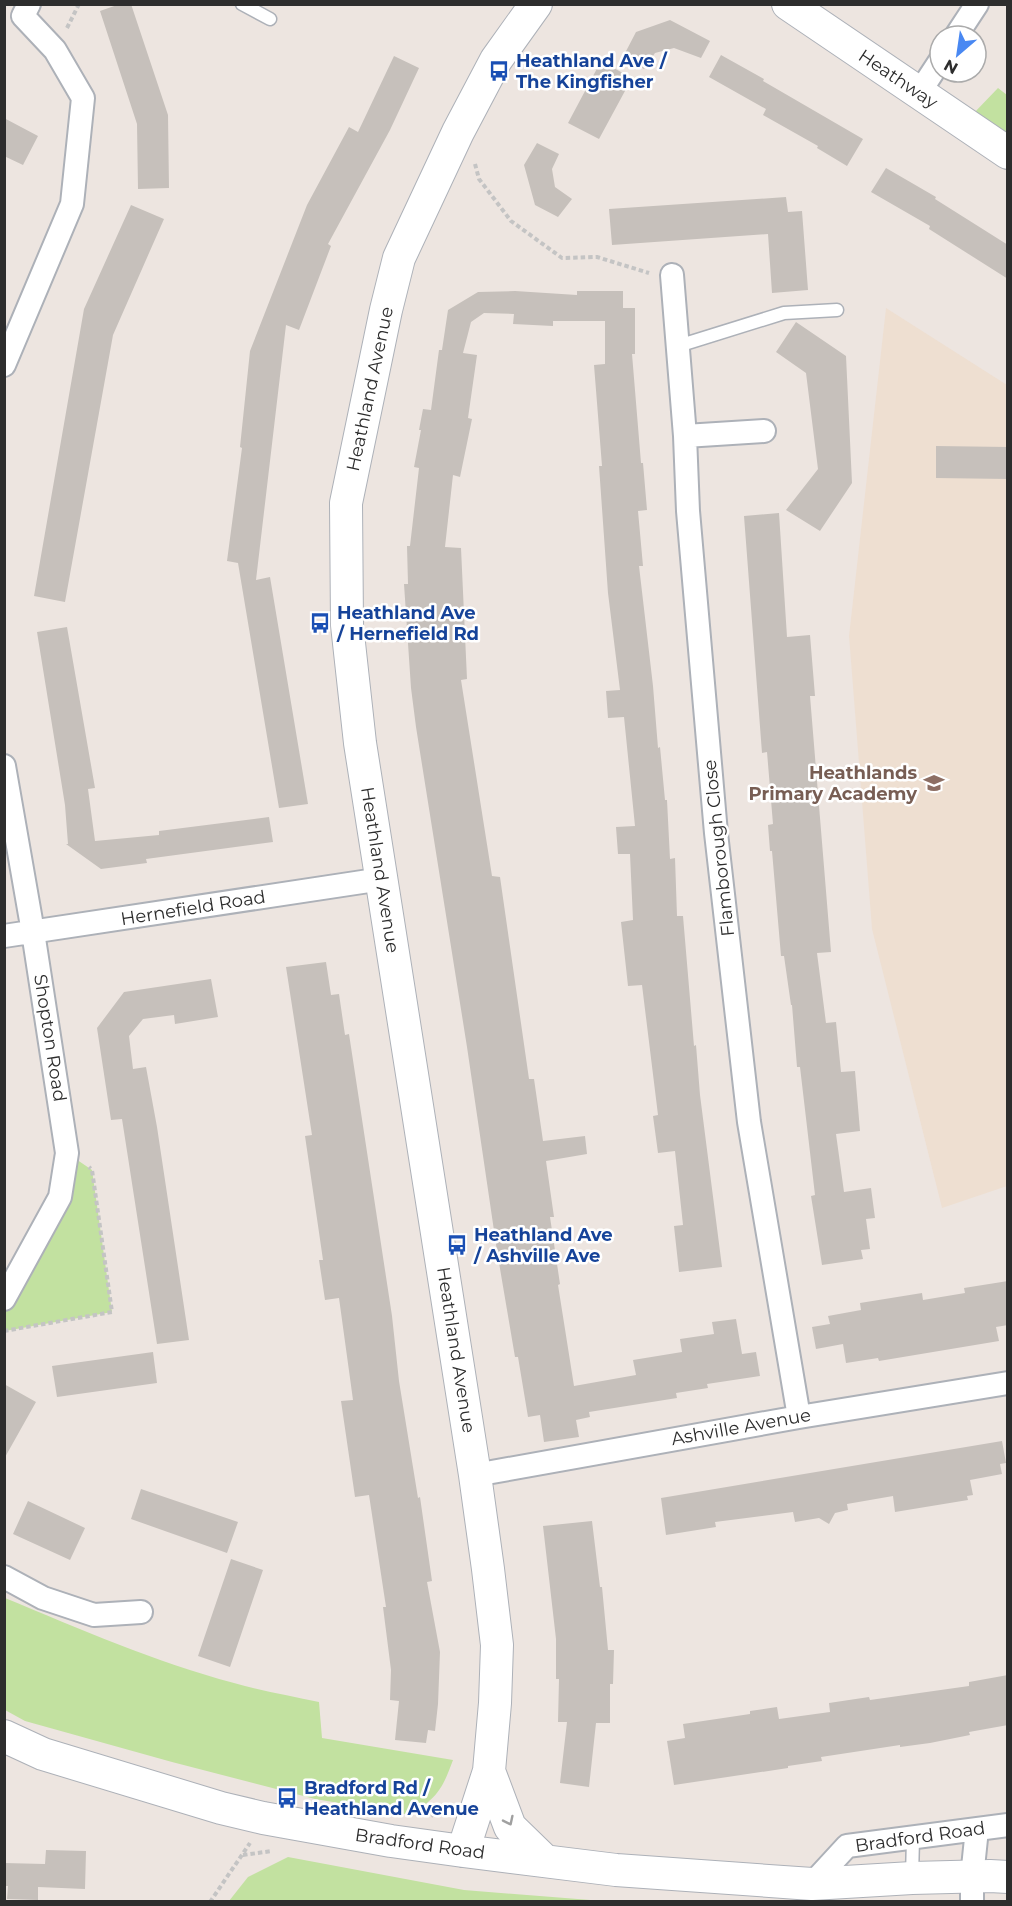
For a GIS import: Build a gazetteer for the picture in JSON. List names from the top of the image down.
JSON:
{
  "streets": {
    "street": [
      "Heathway",
      "Heathland Avenue",
      "Flamborough Close",
      "Hernefield Road",
      "Shopton Road",
      "Ashville Avenue",
      "Bradford Road"
    ]
  },
  "crossings": [
    ["Heathland Avenue", "Hernefield Road"],
    ["Heathland Avenue", "Ashville Avenue"],
    ["Heathland Avenue", "Bradford Road"],
    ["Flamborough Close", "Ashville Avenue"],
    ["Hernefield Road", "Shopton Road"]
  ],
  "places": {
    "bus stop": [
      "Heathland Ave / The Kingfisher",
      "Heathland Ave / Hernefield Rd",
      "Heathland Ave / Ashville Ave",
      "Bradford Rd / Heathland Avenue"
    ],
    "school or university": ["Heathlands Primary Academy"]
  },
  "north": "bottom left"
}
